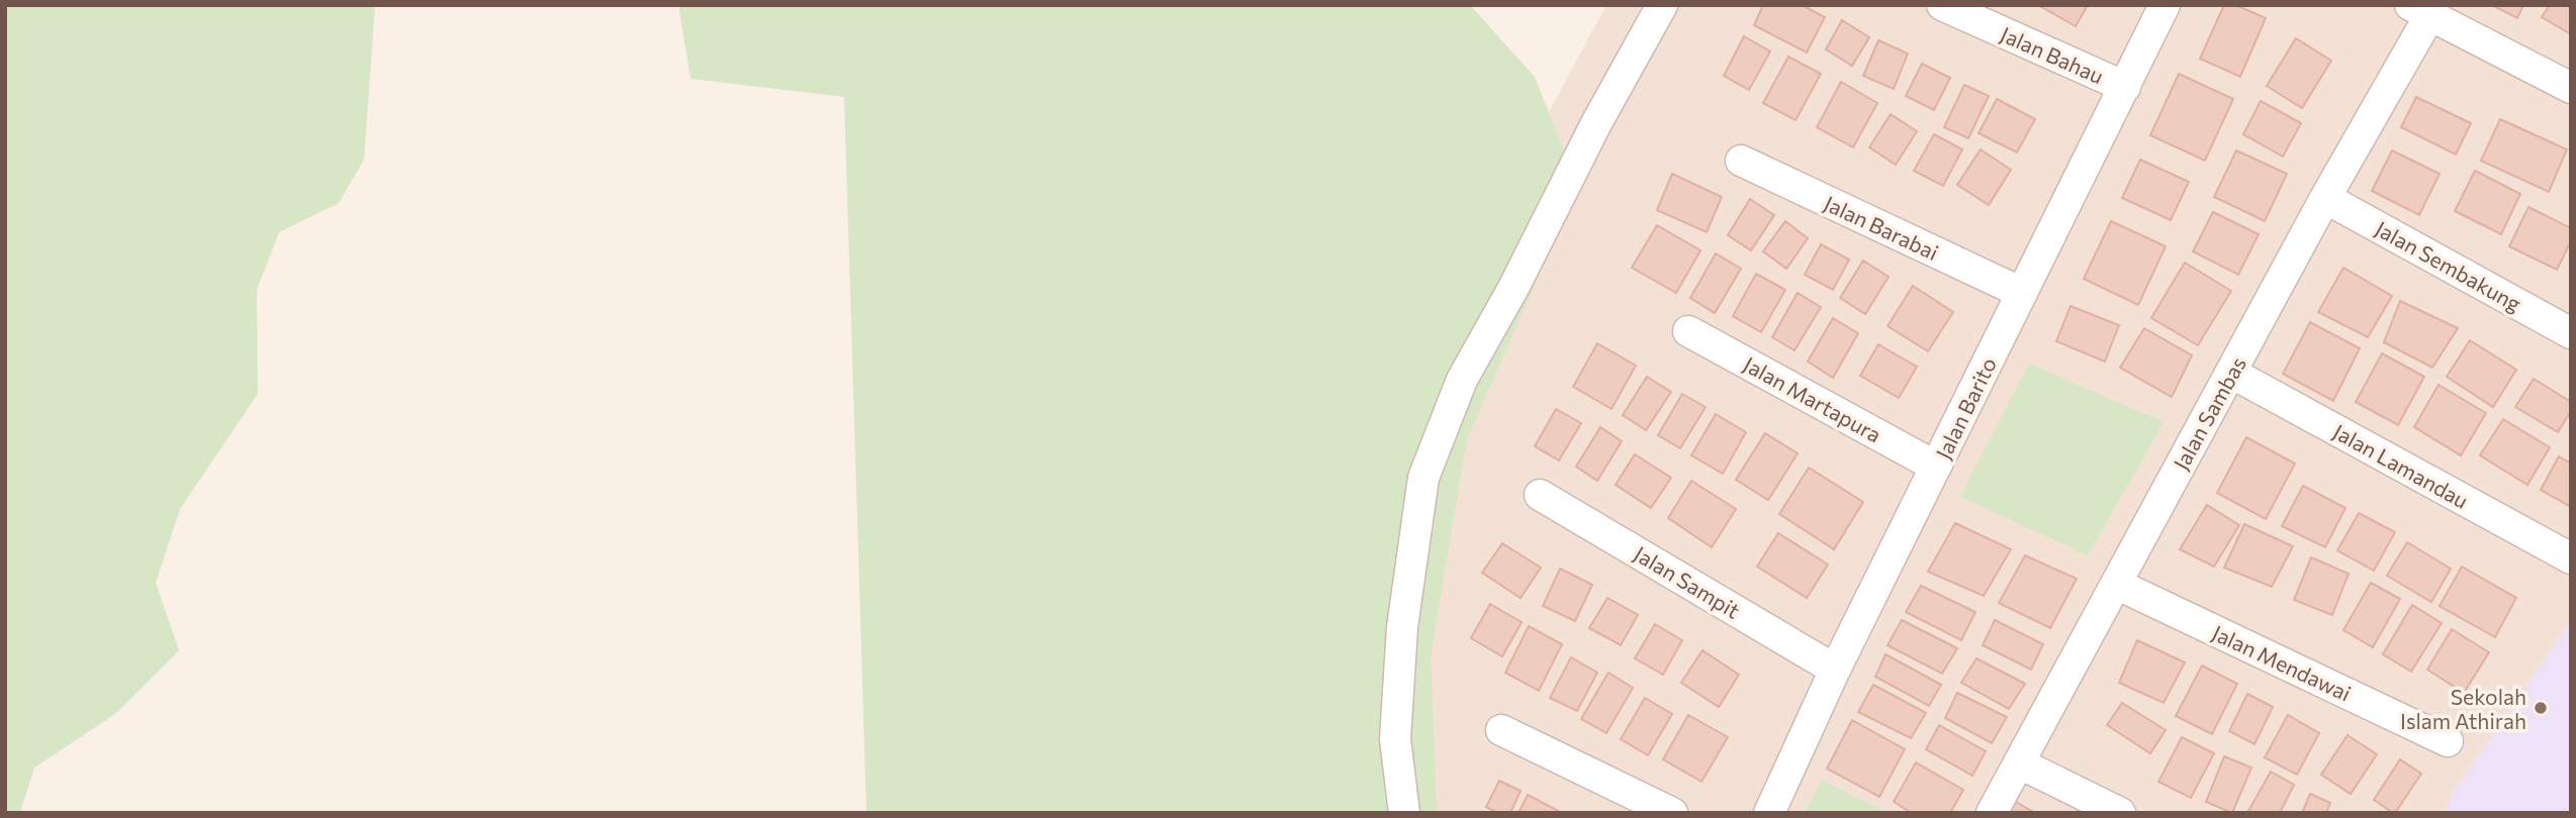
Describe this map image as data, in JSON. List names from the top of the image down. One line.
{"streets":{"street":["Jalan Bahau","Jalan Barabai","Jalan Sembakung","Jalan Martapura","Jalan Barito","Jalan Sambas","Jalan Lamandau","Jalan Sampit","Jalan Mendawai"]},"crossings":[["Jalan Bahau","Jalan Barito"],["Jalan Barabai","Jalan Barito"],["Jalan Sembakung","Jalan Sambas"],["Jalan Martapura","Jalan Barito"],["Jalan Barito","Jalan Sampit"],["Jalan Sambas","Jalan Lamandau"],["Jalan Sambas","Jalan Mendawai"]],"places":["Sekolah Islam Athirah"]}
